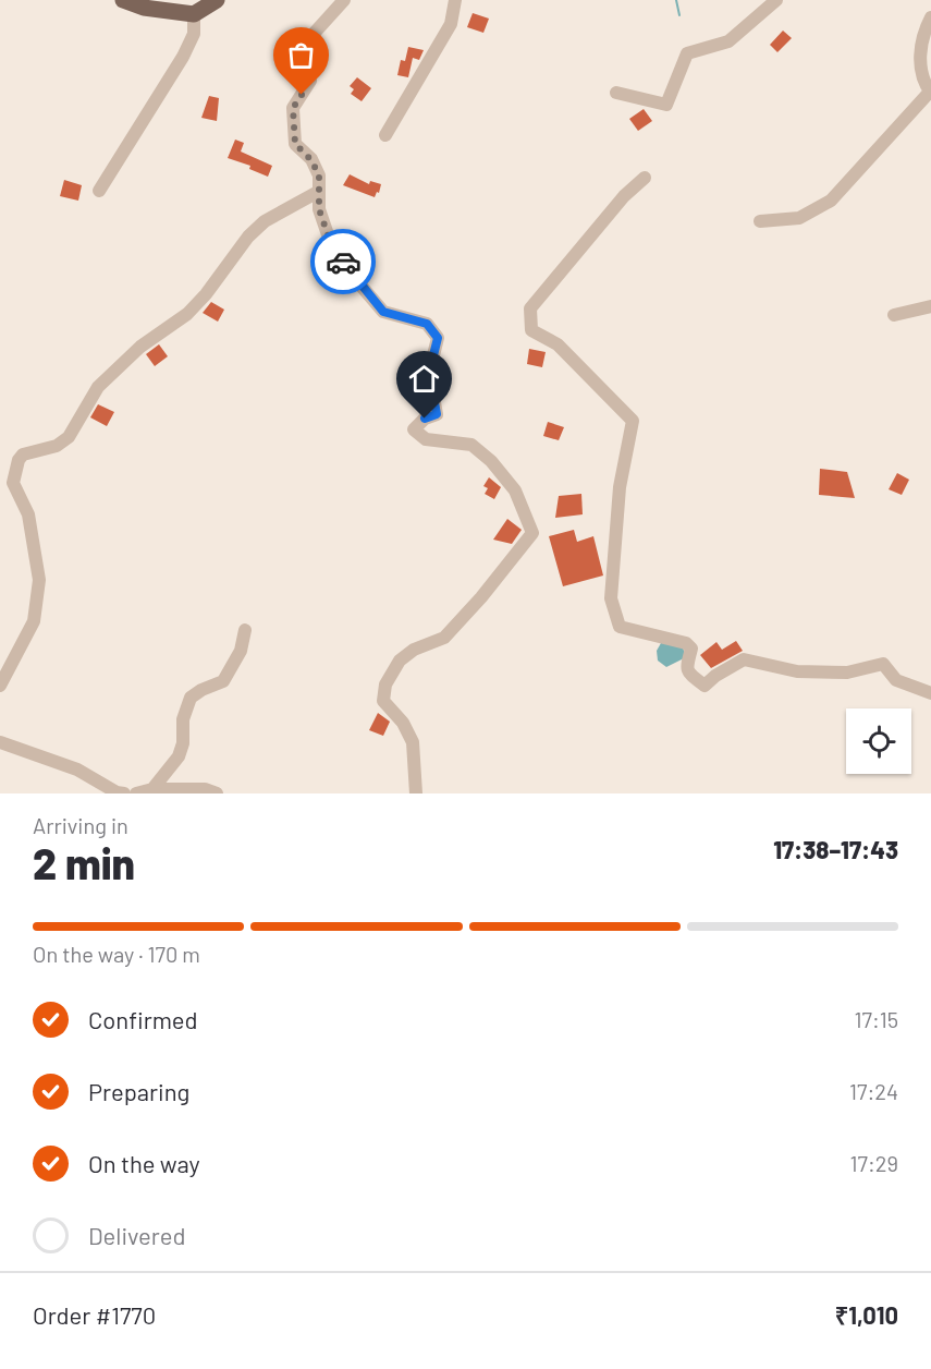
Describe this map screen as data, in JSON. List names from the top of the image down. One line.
{"page":{"heading":["2 min","Arriving in","17:38–17:43"],"panel":["Order #1770","₹1,010"],"bar":"On the way · 170 m","list":[["Confirmed","17:15"],["Preparing","17:24"],["On the way","17:29"],"Delivered"]}}
